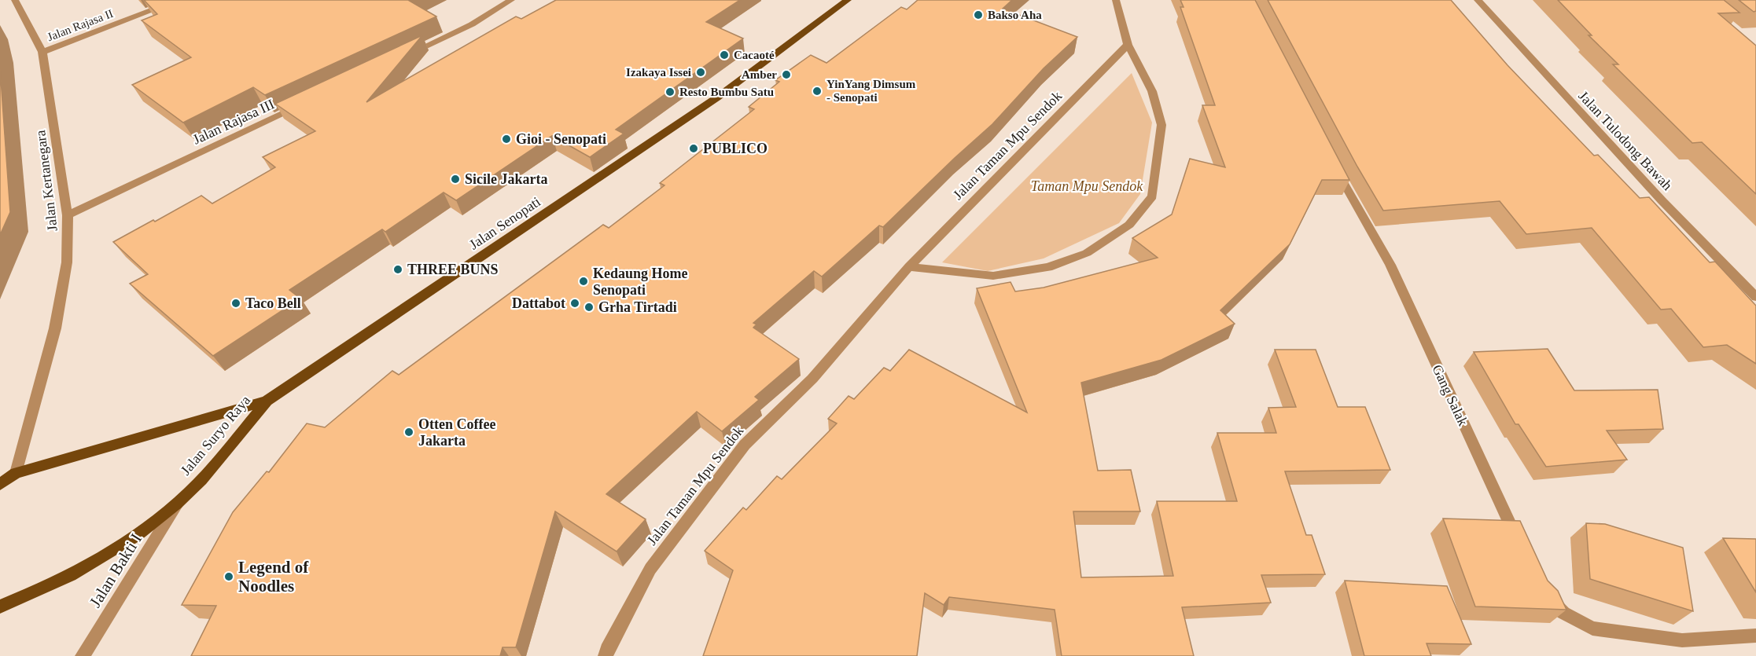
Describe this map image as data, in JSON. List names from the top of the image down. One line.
{"streets":{"main road":["Jalan Senopati","Jalan Suryo Raya"],"street":["Jalan Rajasa II","Jalan Rajasa III","Jalan Tulodong Bawah","Jalan Taman Mpu Sendok","Jalan Kertanegara","Gang Salak","Jalan Bakti I"]},"crossings":[["Jalan Rajasa II","Jalan Kertanegara"],["Jalan Rajasa III","Jalan Kertanegara"],["Jalan Kertanegara","Jalan Suryo Raya"],["Jalan Senopati","Jalan Suryo Raya"],["Jalan Suryo Raya","Jalan Bakti I"]],"parks":["Taman Mpu Sendok"],"places":["Bakso Aha","Cacaoté","Izakaya Issei","Amber","YinYang Dimsum - Senopati","Resto Bumbu Satu","Gioi - Senopati","PUBLICO","Sicile Jakarta","THREE BUNS","Kedaung Home Senopati","Taco Bell","Dattabot","Grha Tirtadi","Otten Coffee Jakarta","Legend of Noodles"]}
